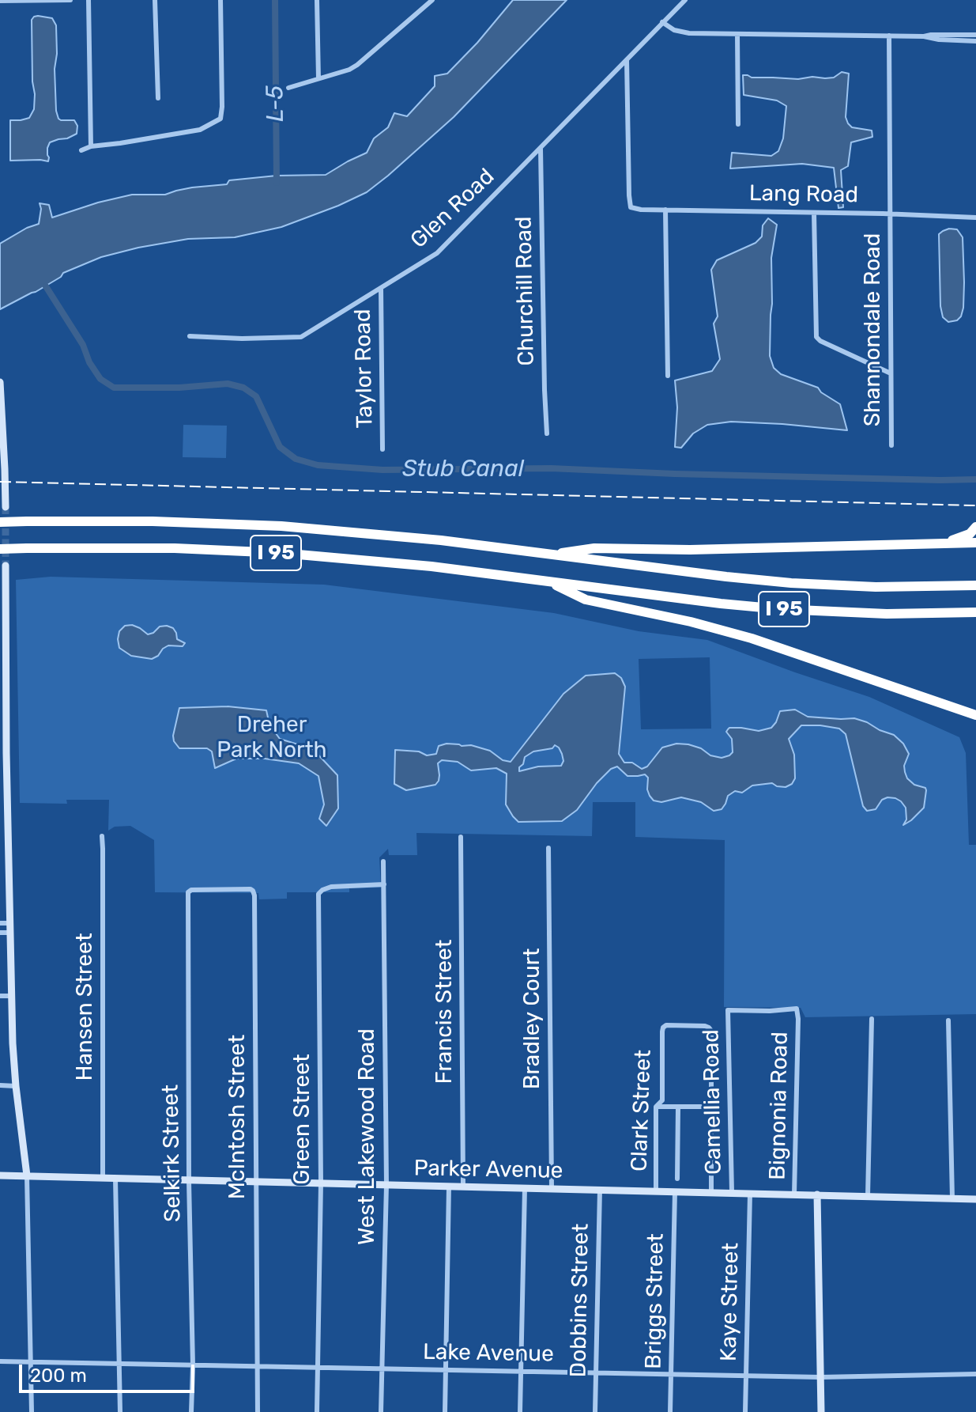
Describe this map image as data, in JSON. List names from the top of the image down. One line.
{"streets":{"highway":["I 95"],"street":["Lang Road","Glen Road","Churchill Road","Shannondale Road","Taylor Road","Hansen Street","Francis Street","Bradley Court","Camellia Road","Bignonia Road","Clark Street","McIntosh Street","Green Street","West Lakewood Road","Selkirk Street","Parker Avenue","Dobbins Street","Briggs Street","Kaye Street","Lake Avenue"]},"crossings":[["Lang Road","Glen Road"],["Lang Road","Shannondale Road"],["Glen Road","Churchill Road"],["Glen Road","Taylor Road"],["Hansen Street","Parker Avenue"],["Francis Street","Parker Avenue"],["Bradley Court","Parker Avenue"],["Camellia Road","Bignonia Road"],["Camellia Road","Parker Avenue"],["Bignonia Road","Parker Avenue"],["Clark Street","Parker Avenue"],["McIntosh Street","Selkirk Street"],["McIntosh Street","Parker Avenue"],["McIntosh Street","Lake Avenue"],["Green Street","West Lakewood Road"],["Green Street","Parker Avenue"],["Green Street","Lake Avenue"],["West Lakewood Road","Parker Avenue"],["West Lakewood Road","Lake Avenue"],["Selkirk Street","Parker Avenue"],["Selkirk Street","Lake Avenue"],["Parker Avenue","Dobbins Street"],["Parker Avenue","Briggs Street"],["Parker Avenue","Kaye Street"],["Dobbins Street","Lake Avenue"],["Briggs Street","Lake Avenue"],["Kaye Street","Lake Avenue"]],"water":["L-5","Stub Canal"],"parks":["Dreher Park North"],"scale_bar":"200 m"}
